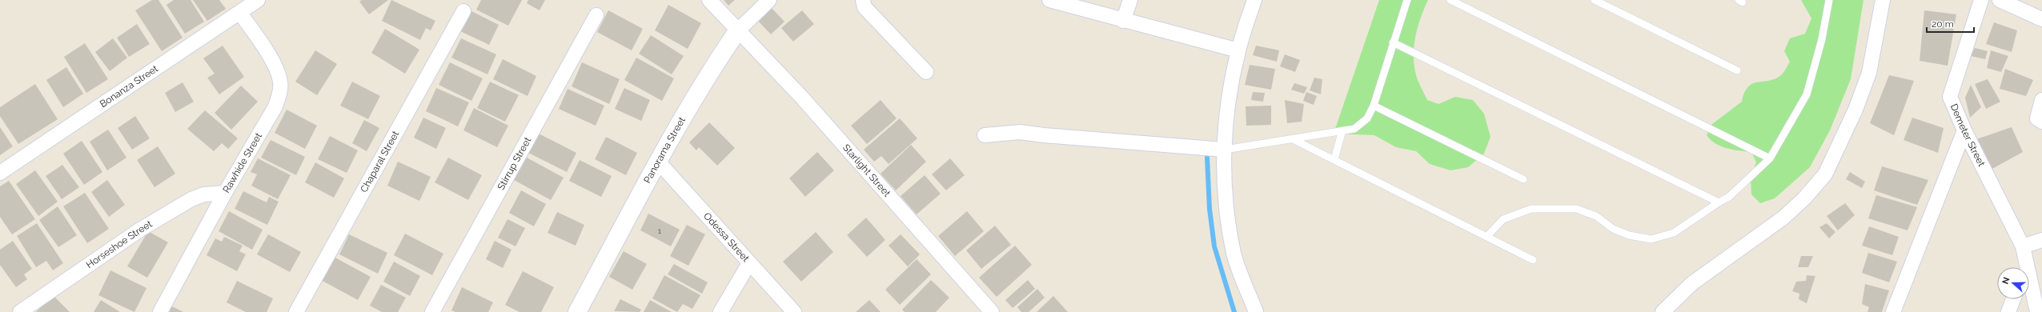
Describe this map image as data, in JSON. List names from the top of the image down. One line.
{"streets":{"street":["Bonanza Street","Demeter Street","Panorama Street","Chaparal Street","Rawhide Street","Stirrup Street","Starlight Street","Odessa Street","Horseshoe Street"]},"crossings":[["Bonanza Street","Rawhide Street"],["Panorama Street","Starlight Street"],["Panorama Street","Odessa Street"],["Rawhide Street","Horseshoe Street"]],"house_numbers":["1"],"scale_bar":"20 m","north":"left"}
